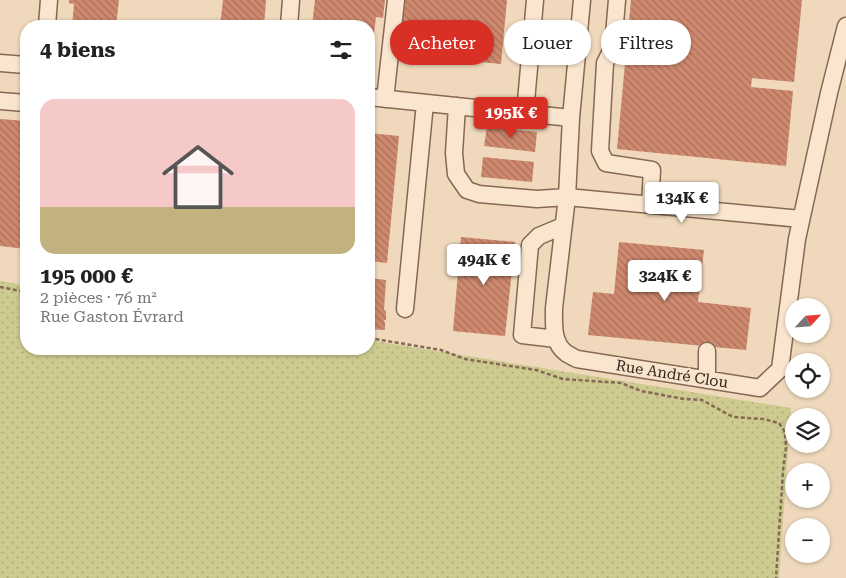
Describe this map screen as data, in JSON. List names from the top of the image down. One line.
{"streets":{"street":["Rue André Clou"]},"north":"top right","page":{"chip":["Acheter","Louer","Filtres"],"heading":"4 biens","list":[{"name":"195 000 €","note":"2 pièces · 76 m² · Rue Gaston Évrard"}],"price":["195K €","134K €","494K €","324K €"],"map_buttons":["+","−"]}}
